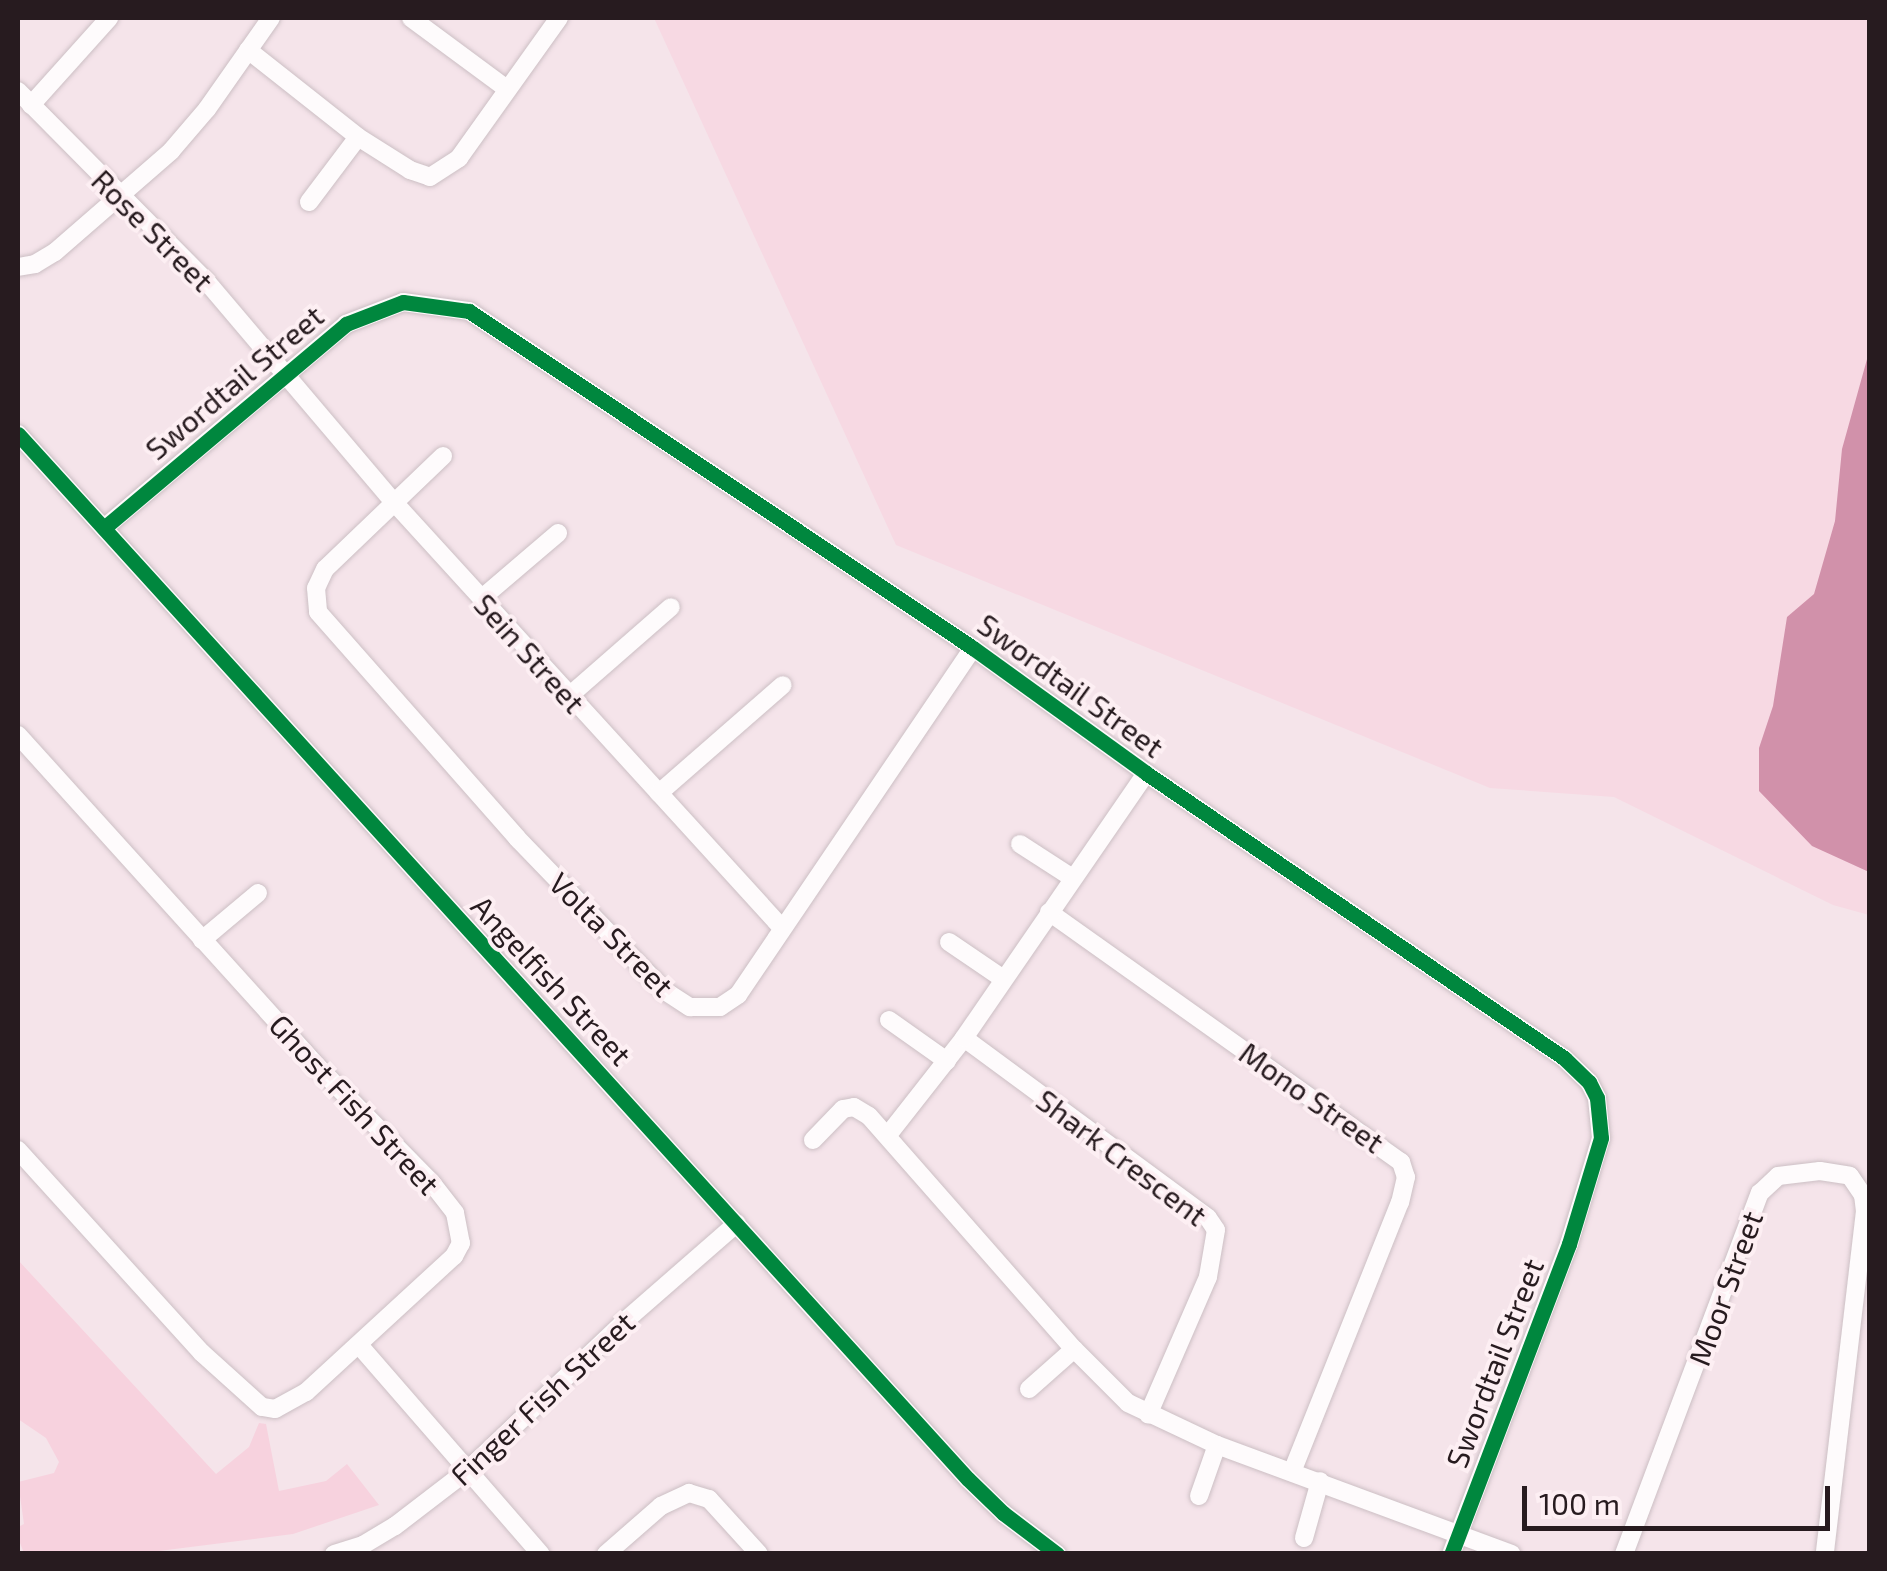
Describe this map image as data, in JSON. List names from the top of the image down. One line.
{"streets":{"street":["Rose Street","Swordtail Street","Sein Street","Volta Street","Angelfish Street","Mono Street","Ghost Fish Street","Shark Crescent","Moor Street","Finger Fish Street"]},"crossings":[["Rose Street","Swordtail Street"],["Rose Street","Sein Street"],["Swordtail Street","Sein Street"],["Swordtail Street","Volta Street"],["Swordtail Street","Angelfish Street"],["Sein Street","Volta Street"],["Angelfish Street","Finger Fish Street"]],"scale_bar":"100 m"}
